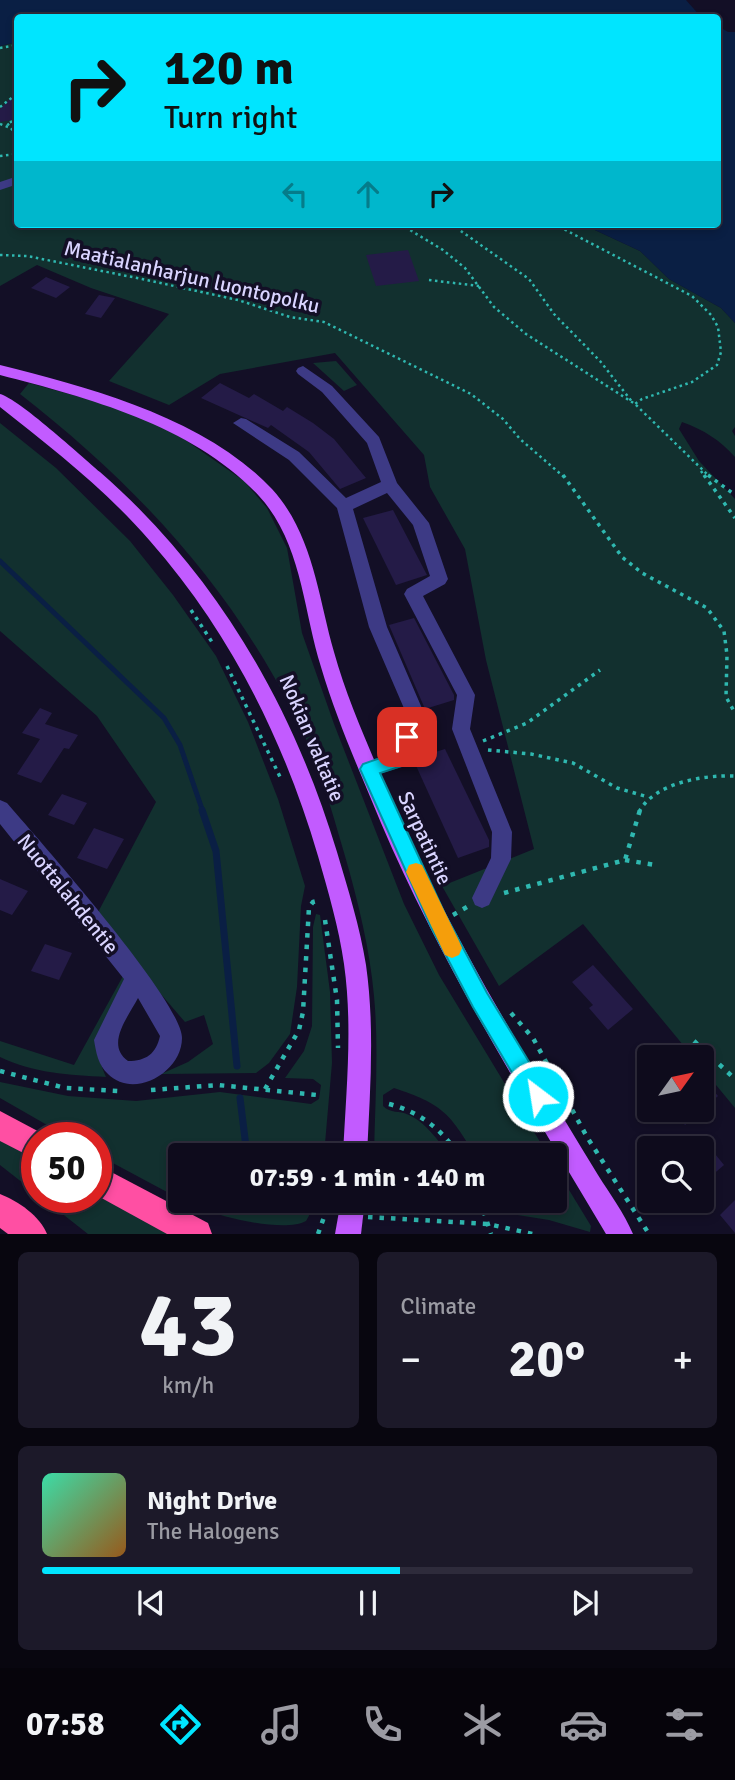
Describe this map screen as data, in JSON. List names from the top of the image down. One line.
{"streets":{"main road":["Nokian valtatie","Sarpatintie"],"street":["Nuottalahdentie"],"path":["Maatialanharjun luontopolku"]},"north":"top right","page":{"turn":["120 m","Turn right"],"limit":"50","trip":"07:59 · 1 min · 140 m","tile":[["43","km/h"],"Climate"],"heat":["−","20°","+"],"song":["Night Drive","The Halogens"],"tabs":"07:58"}}
